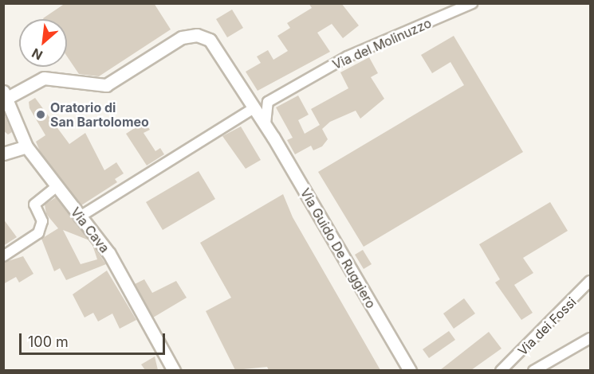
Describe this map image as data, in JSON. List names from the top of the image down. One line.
{"streets":{"street":["Via del Molinuzzo","Via Cava","Via Guido De Ruggiero","Via dei Fossi"]},"crossings":[["Via del Molinuzzo","Via Guido De Ruggiero"],["Via Cava","Via Guido De Ruggiero"]],"places":["Oratorio di San Bartolomeo"],"scale_bar":"100 m","north":"bottom left"}
